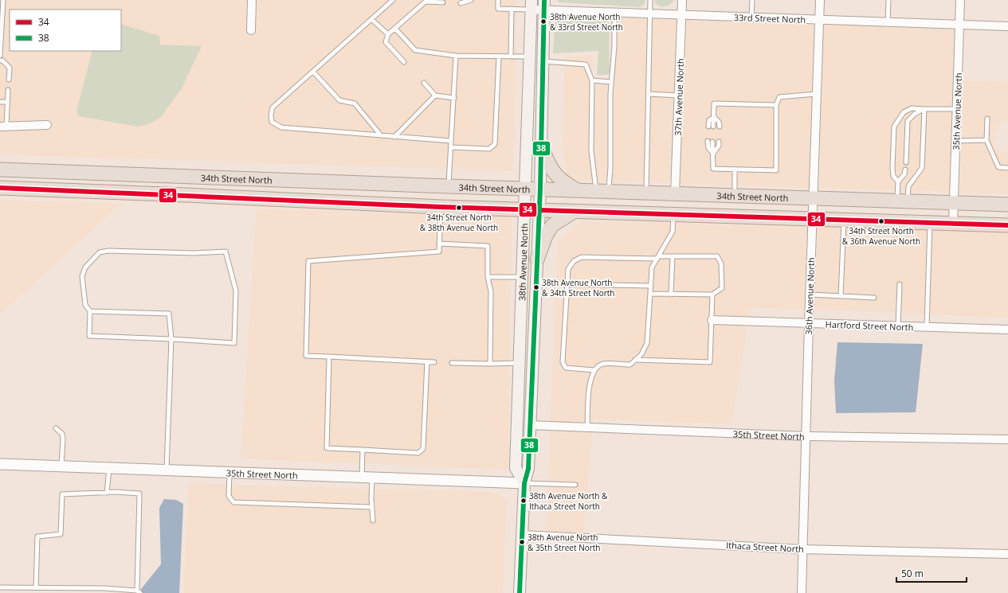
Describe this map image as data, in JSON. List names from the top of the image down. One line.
{"streets":{"highway":["34th Street North"],"main road":["38th Avenue North"],"street":["33rd Street North","37th Avenue North","35th Avenue North","36th Avenue North","Hartford Street North","35th Street North","Ithaca Street North"]},"crossings":[["33rd Street North","37th Avenue North"],["33rd Street North","35th Avenue North"],["33rd Street North","38th Avenue North"],["33rd Street North","36th Avenue North"],["37th Avenue North","34th Street North"],["35th Avenue North","34th Street North"],["34th Street North","38th Avenue North"],["34th Street North","36th Avenue North"],["38th Avenue North","35th Street North"],["38th Avenue North","Ithaca Street North"],["36th Avenue North","Hartford Street North"],["36th Avenue North","35th Street North"],["36th Avenue North","Ithaca Street North"]],"places":["38th Avenue North & 33rd Street North","34th Street North & 38th Avenue North","34th Street North & 36th Avenue North","38th Avenue North & 34th Street North","38th Avenue North & Ithaca Street North","38th Avenue North & 35th Street North"],"lines":["transit line 38","transit line 34"],"legend":["34","38"],"scale_bar":"50 m"}
